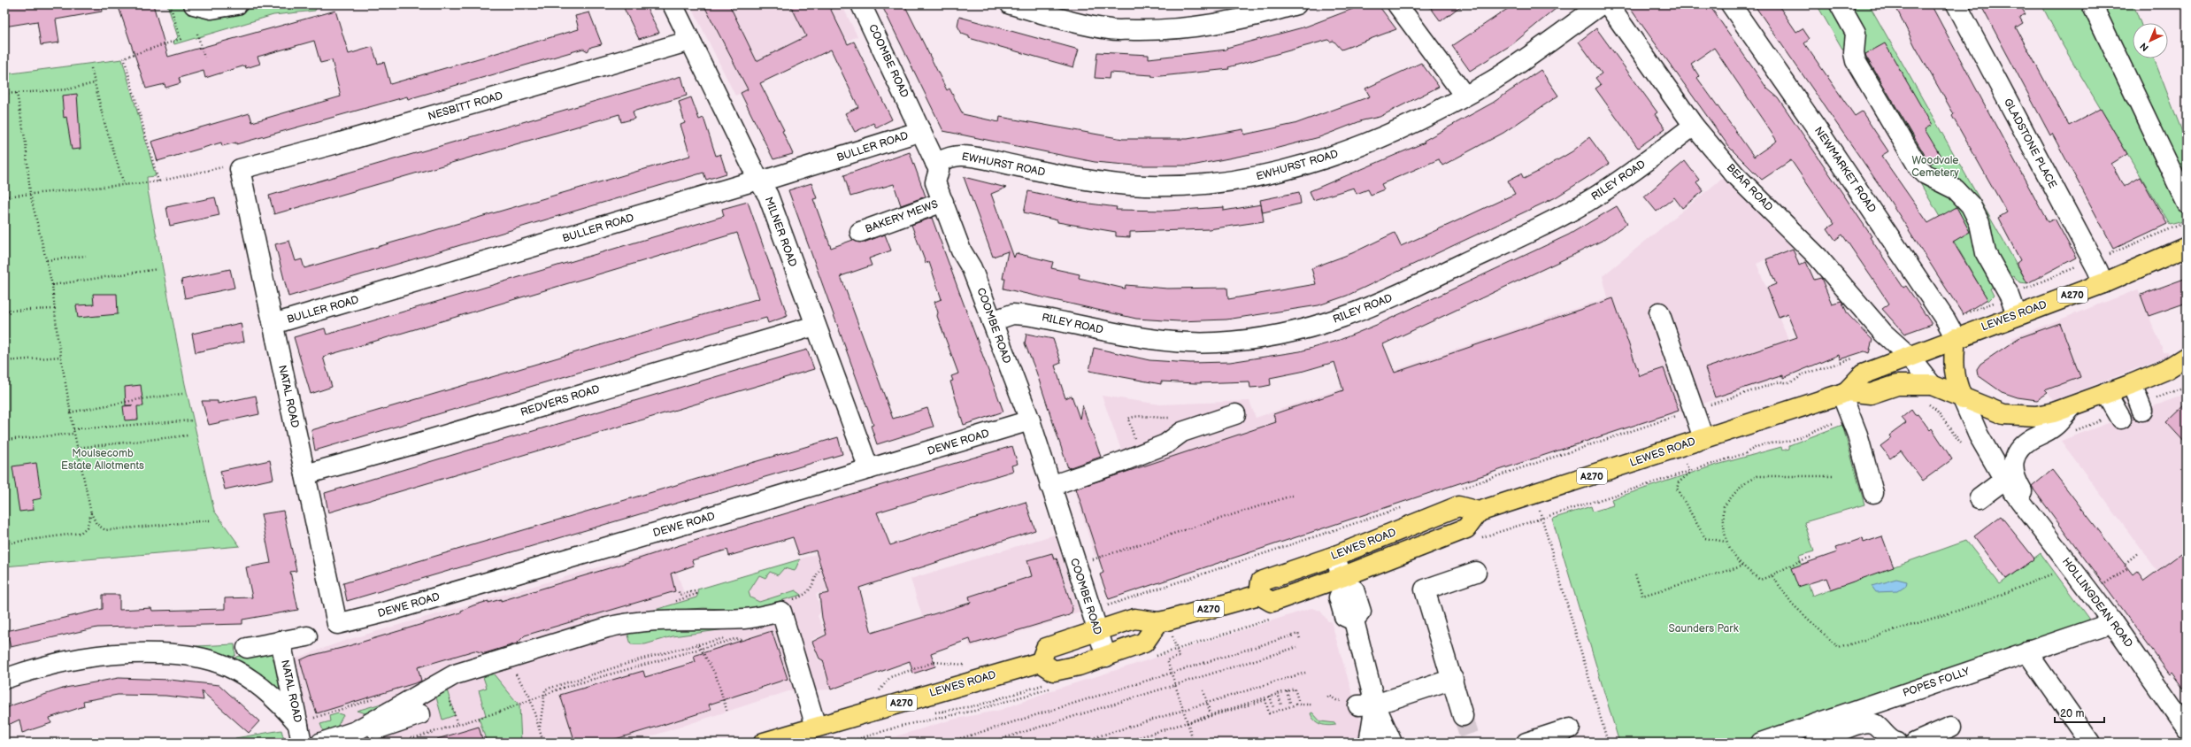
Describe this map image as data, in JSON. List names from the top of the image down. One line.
{"streets":{"main road":["A270","LEWES ROAD"],"street":["COOMBE ROAD","NESBITT ROAD","GLADSTONE PLACE","BULLER ROAD","EWHURST ROAD","NEWMARKET ROAD","RILEY ROAD","BEAR ROAD","BAKERY MEWS","MILNER ROAD","NATAL ROAD","REDVERS ROAD","DEWE ROAD","HOLLINGDEAN ROAD","POPES FOLLY"]},"crossings":[["COOMBE ROAD","BULLER ROAD"],["COOMBE ROAD","EWHURST ROAD"],["COOMBE ROAD","RILEY ROAD"],["COOMBE ROAD","BAKERY MEWS"],["COOMBE ROAD","A270"],["COOMBE ROAD","DEWE ROAD"],["NESBITT ROAD","MILNER ROAD"],["NESBITT ROAD","NATAL ROAD"],["GLADSTONE PLACE","LEWES ROAD"],["BULLER ROAD","MILNER ROAD"],["BULLER ROAD","NATAL ROAD"],["NEWMARKET ROAD","LEWES ROAD"],["RILEY ROAD","BEAR ROAD"],["BEAR ROAD","LEWES ROAD"],["MILNER ROAD","REDVERS ROAD"],["MILNER ROAD","DEWE ROAD"],["A270","LEWES ROAD"],["LEWES ROAD","HOLLINGDEAN ROAD"],["NATAL ROAD","REDVERS ROAD"],["NATAL ROAD","DEWE ROAD"],["HOLLINGDEAN ROAD","POPES FOLLY"]],"parks":["Woodvale Cemetery","Moulsecomb Estate Allotments","Saunders Park"],"scale_bar":"20 m","north":"bottom left"}
